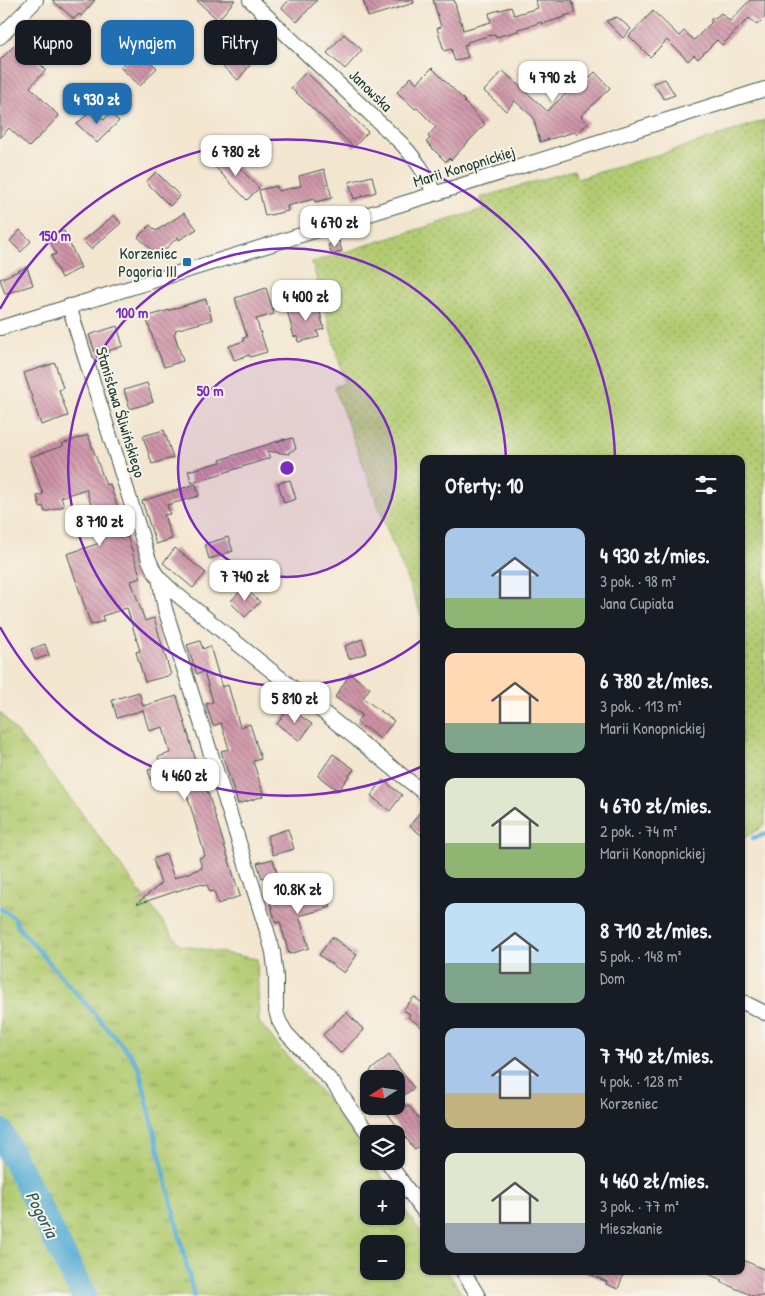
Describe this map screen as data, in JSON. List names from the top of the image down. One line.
{"streets":{"street":["Janowska","Marii Konopnickiej","Stanisława Śliwińskiego"]},"crossings":[["Janowska","Marii Konopnickiej"],["Marii Konopnickiej","Stanisława Śliwińskiego"]],"water":["Pogoria"],"places":{"transit":["Korzeniec Pogoria III"]},"north":"left","page":{"chip":["Kupno","Wynajem","Filtry"],"price":["4 790 zł","4 930 zł","6 780 zł","4 670 zł","4 400 zł","8 710 zł","7 740 zł","5 810 zł","4 460 zł","10.8K zł"],"heading":"Oferty: 10","list":[{"name":"4 930 zł/mies.","note":"3 pok. · 98 m² · Jana Cupiała"},{"name":"6 780 zł/mies.","note":"3 pok. · 113 m² · Marii Konopnickiej"},{"name":"4 670 zł/mies.","note":"2 pok. · 74 m² · Marii Konopnickiej"},{"name":"8 710 zł/mies.","note":"5 pok. · 148 m² · Dom"},{"name":"7 740 zł/mies.","note":"4 pok. · 128 m² · Korzeniec"},{"name":"4 460 zł/mies.","note":"3 pok. · 77 m² · Mieszkanie"}],"map_buttons":["+","−"]},"rings":["150 m","100 m","50 m"]}
